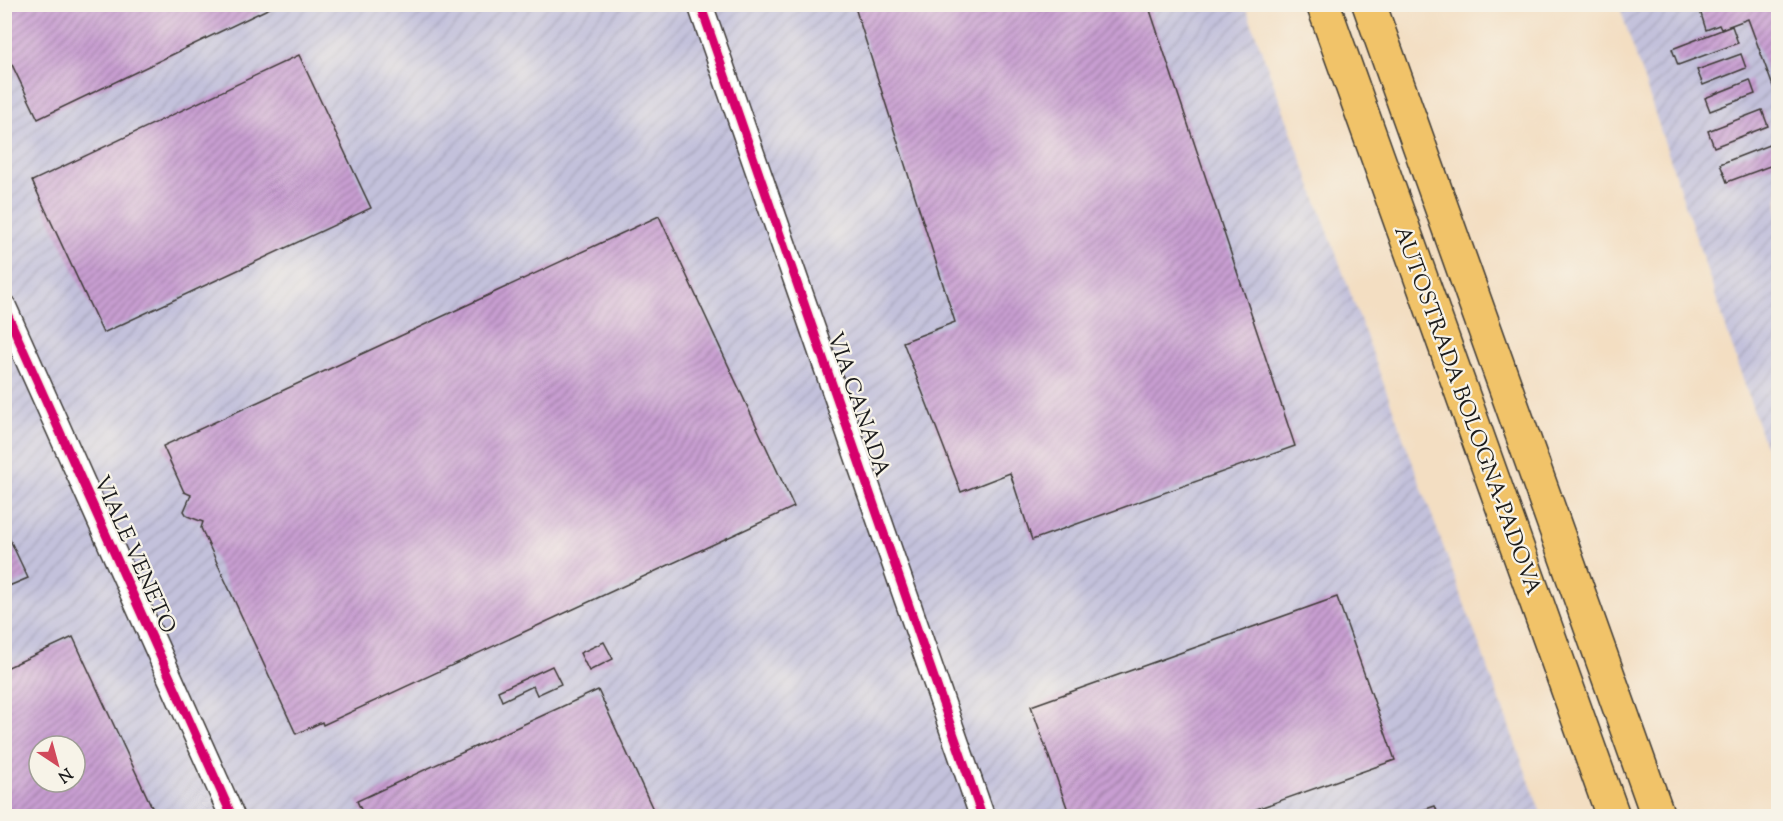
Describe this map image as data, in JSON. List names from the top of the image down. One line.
{"streets":{"highway":["AUTOSTRADA BOLOGNA-PADOVA"],"street":["VIA CANADA","VIALE VENETO"]},"north":"bottom right"}
